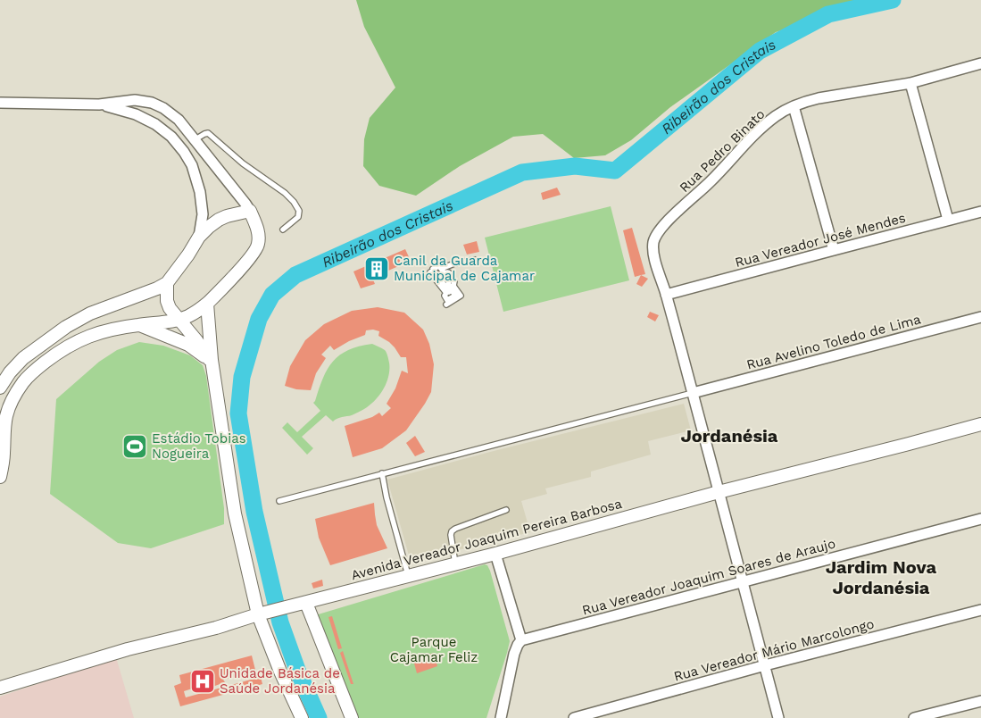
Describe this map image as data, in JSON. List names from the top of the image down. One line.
{"streets":{"street":["Rua Pedro Binato","Rua Vereador José Mendes","Rua Avelino Toledo de Lima","Avenida Vereador Joaquim Pereira Barbosa","Rua Vereador Joaquim Soares de Araujo","Rua Vereador Mário Marcolongo"]},"crossings":[["Rua Pedro Binato","Rua Vereador José Mendes"],["Rua Pedro Binato","Rua Avelino Toledo de Lima"],["Rua Pedro Binato","Avenida Vereador Joaquim Pereira Barbosa"],["Rua Pedro Binato","Rua Vereador Joaquim Soares de Araujo"],["Rua Pedro Binato","Rua Vereador Mário Marcolongo"]],"districts":["Jordanésia","Jardim Nova Jordanésia"],"water":["Ribeirão dos Cristais"],"parks":["Parque Cajamar Feliz"],"places":{"building":["Canil da Guarda Municipal de Cajamar"],"sports":["Estádio Tobias Nogueira"],"hospital":["Unidade Básica de Saúde Jordanésia"]}}
